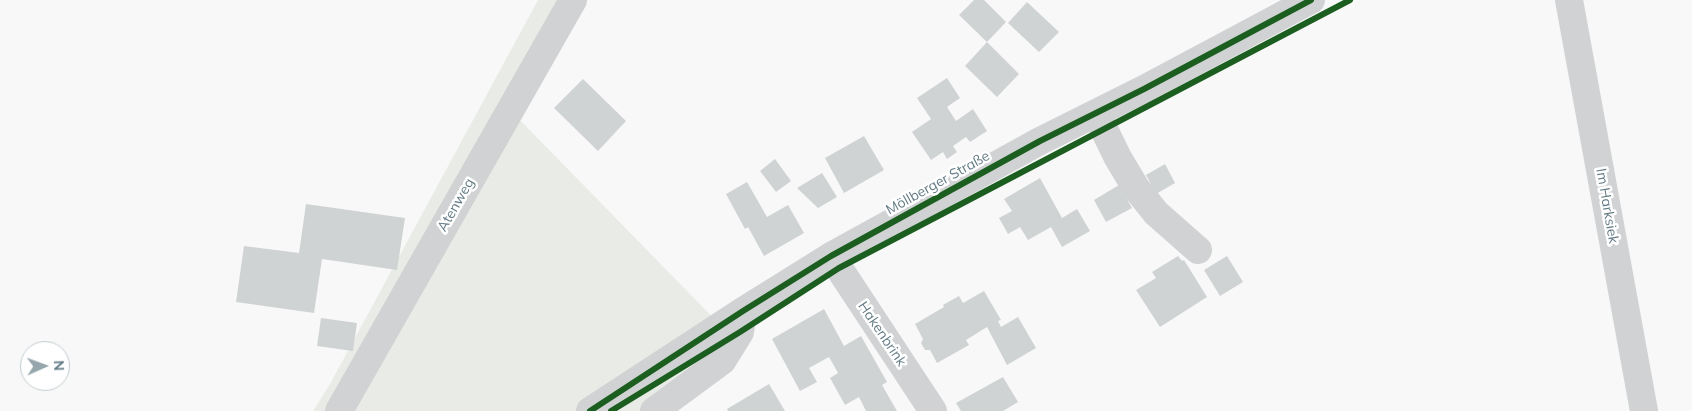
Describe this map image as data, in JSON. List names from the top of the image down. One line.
{"streets":{"street":["Möllberger Straße","Atenweg","Im Harksiek","Hakenbrink"]},"crossings":[["Möllberger Straße","Hakenbrink"]],"north":"right"}
